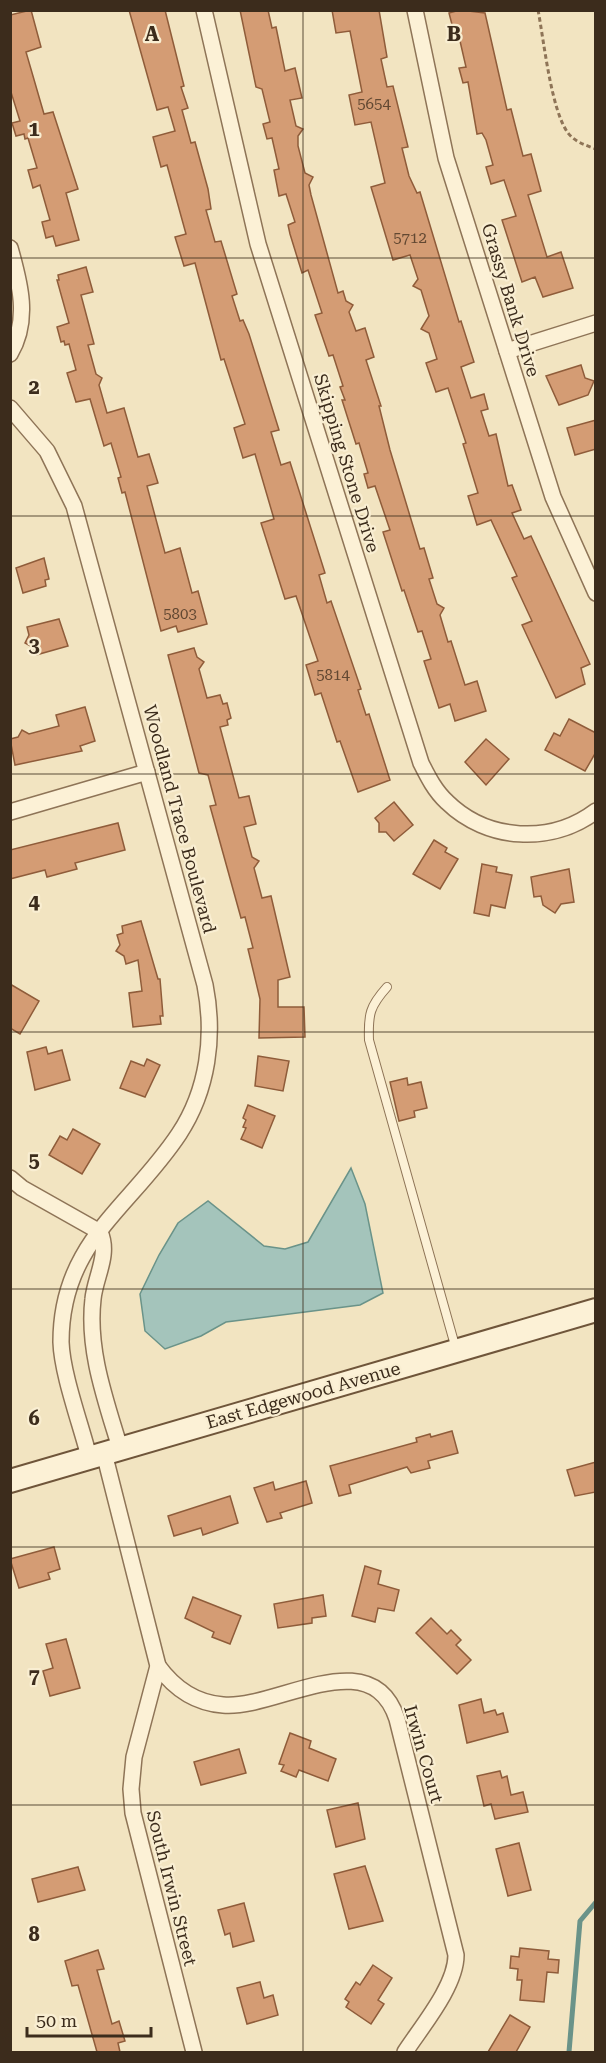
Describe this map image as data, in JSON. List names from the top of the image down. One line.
{"streets":{"main road":["East Edgewood Avenue"],"street":["Grassy Bank Drive","Skipping Stone Drive","Woodland Trace Boulevard","Irwin Court","South Irwin Street"]},"crossings":[["Woodland Trace Boulevard","East Edgewood Avenue"],["Woodland Trace Boulevard","South Irwin Street"],["East Edgewood Avenue","South Irwin Street"],["Irwin Court","South Irwin Street"]],"house_numbers":["5654","5712","5803","5814"],"scale_bar":"50 m","grid":{"columns":["A","B"],"rows":["1","2","3","4","5","6","7","8"]}}
